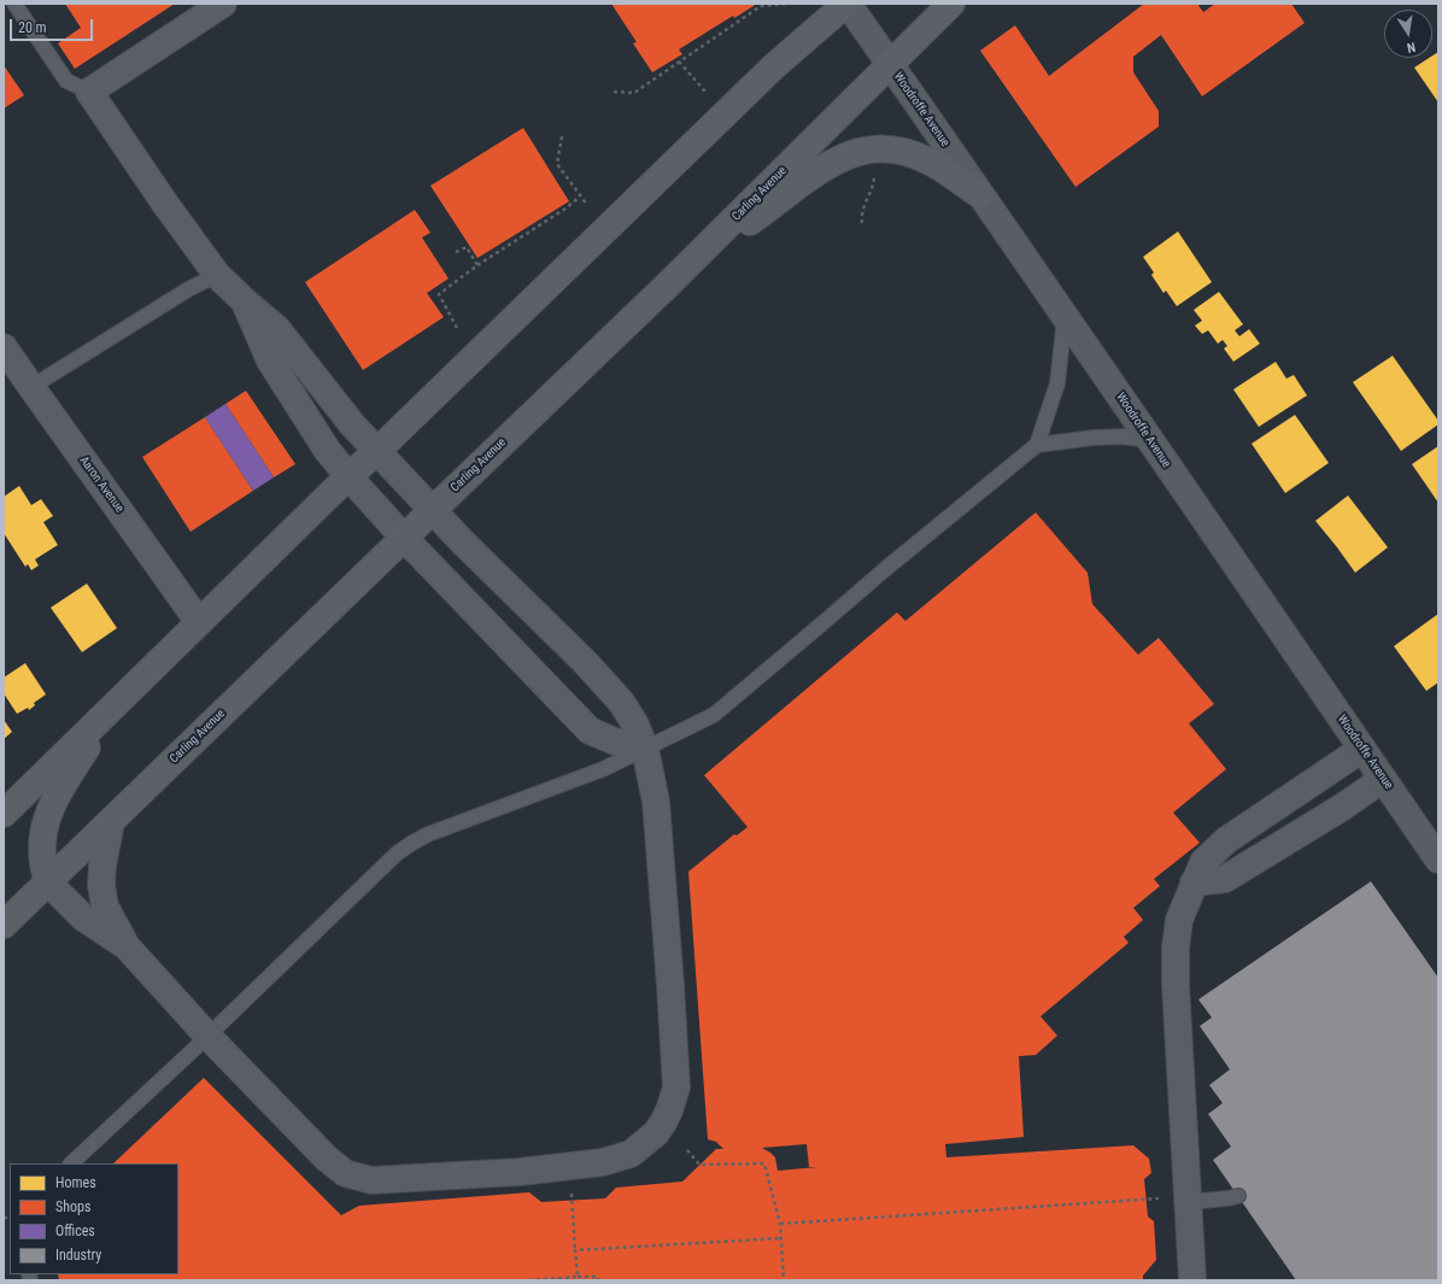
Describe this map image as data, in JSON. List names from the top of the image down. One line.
{"streets":{"main road":["Woodroffe Avenue","Carling Avenue"],"street":["Aaron Avenue"]},"crossings":[["Woodroffe Avenue","Carling Avenue"]],"legend":["Homes","Shops","Offices","Industry"],"scale_bar":"20 m","north":"bottom"}
